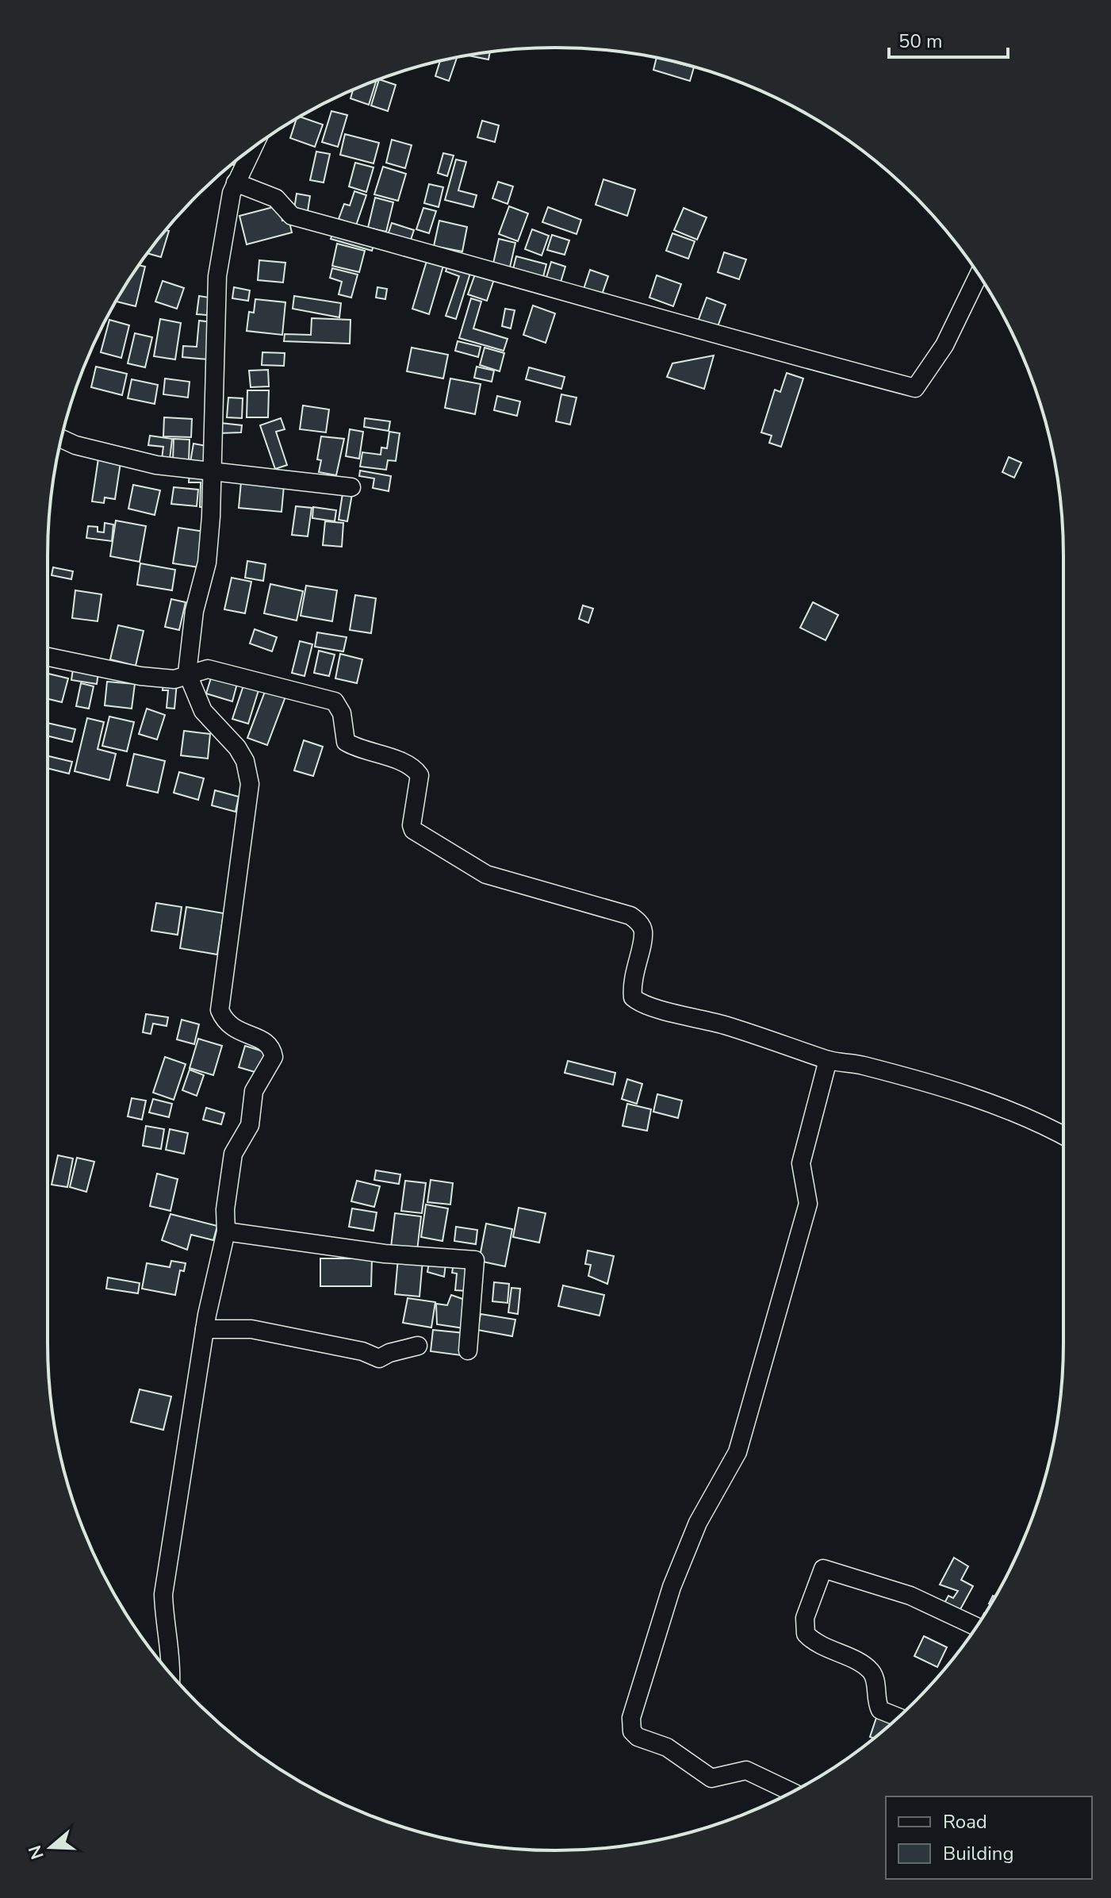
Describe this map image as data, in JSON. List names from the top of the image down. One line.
{"legend":["Road","Building"],"scale_bar":"50 m","north":"left"}
